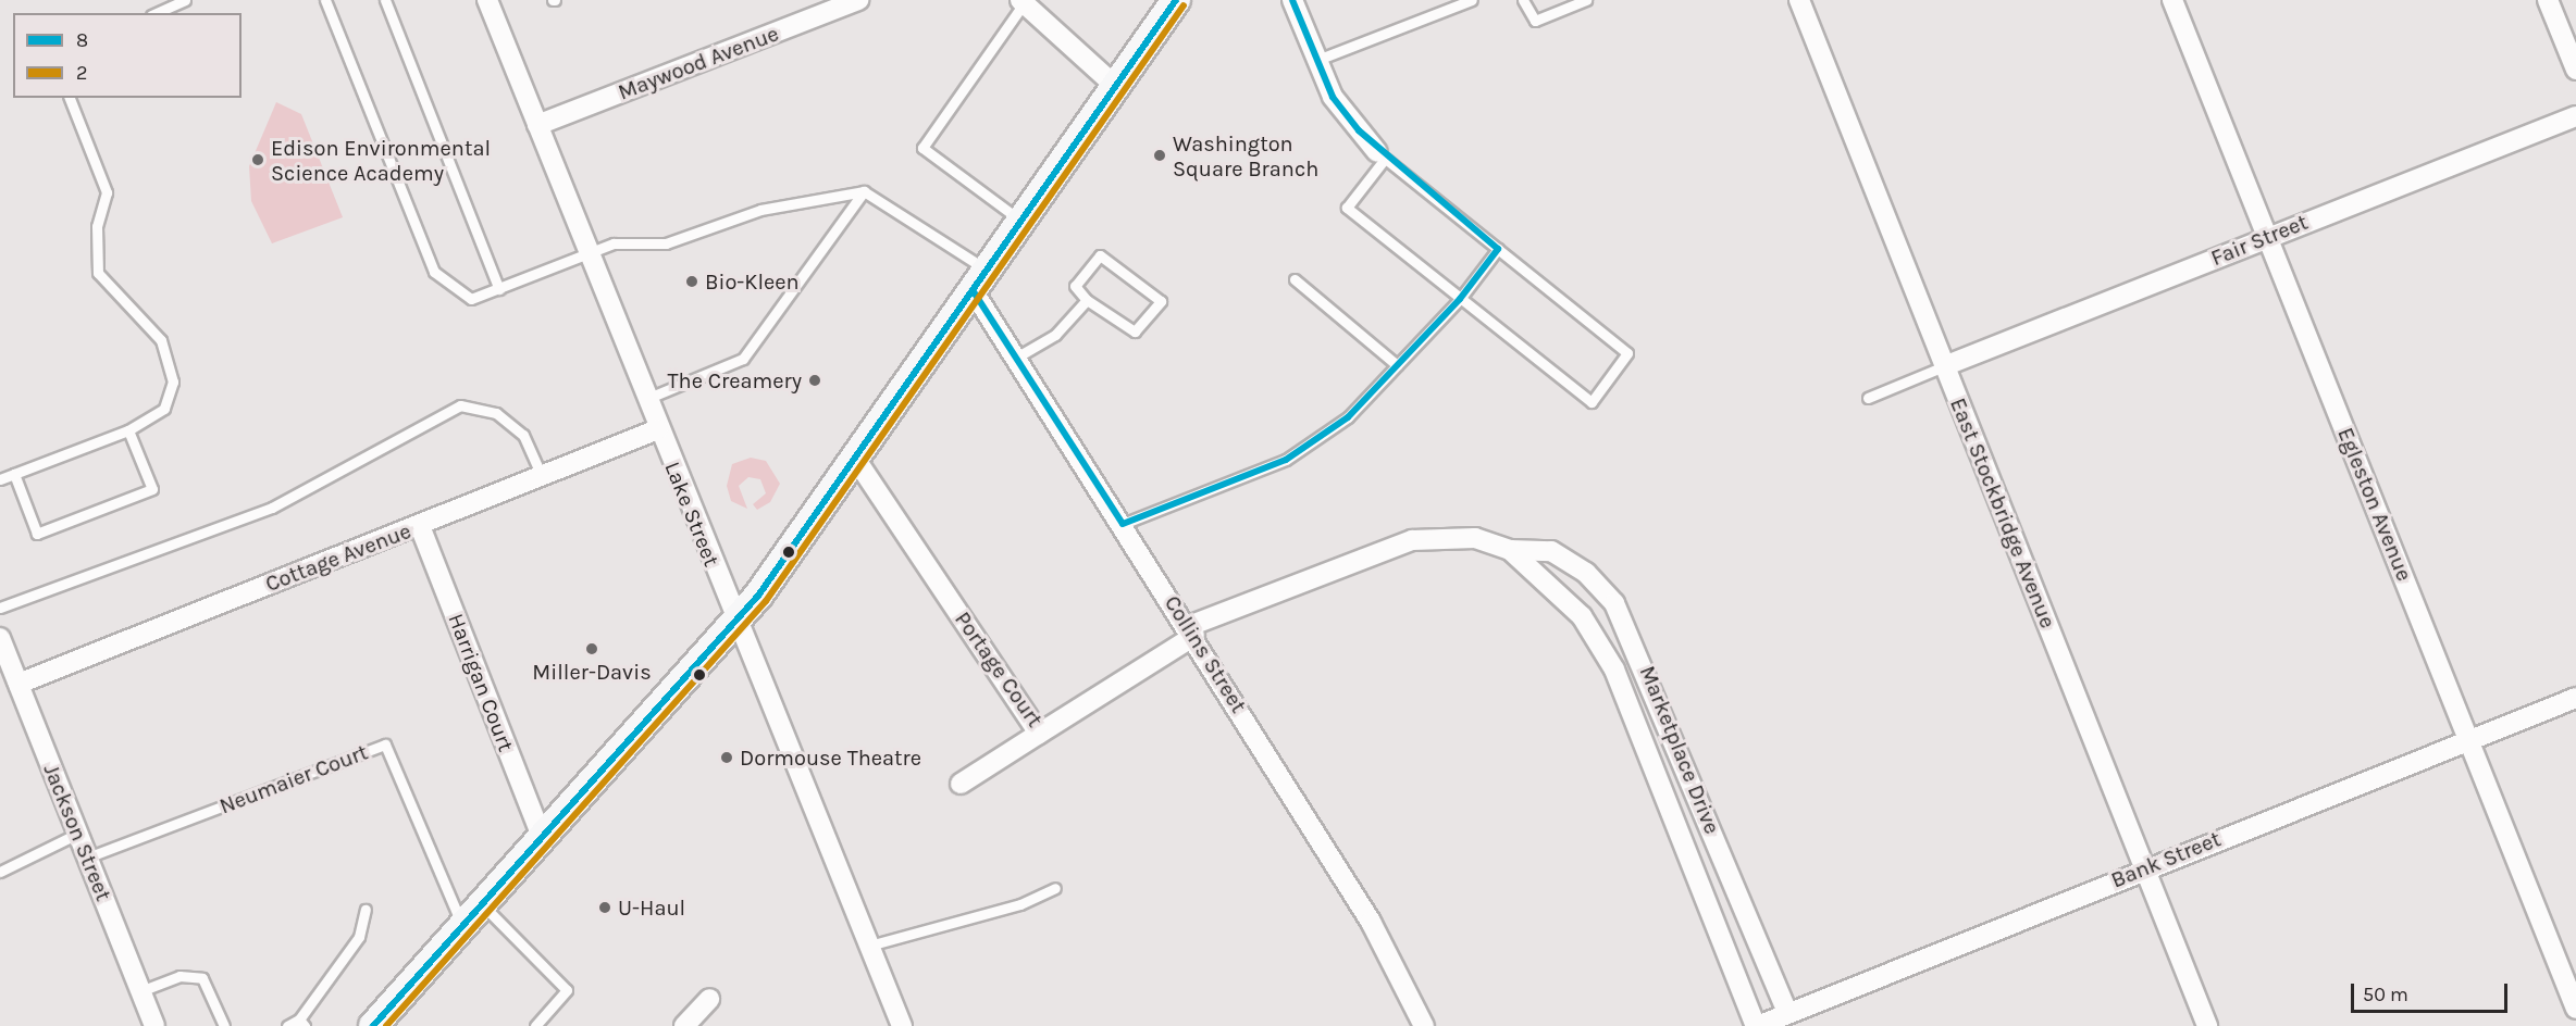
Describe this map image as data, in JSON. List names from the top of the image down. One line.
{"streets":{"street":["Maywood Avenue","Fair Street","Egleston Avenue","East Stockbridge Avenue","Lake Street","Cottage Avenue","Collins Street","Portage Court","Harrigan Court","Marketplace Drive","Jackson Street","Bank Street"],"lane":["Neumaier Court"]},"crossings":[["Maywood Avenue","Lake Street"],["Fair Street","Egleston Avenue"],["Fair Street","East Stockbridge Avenue"],["Egleston Avenue","Bank Street"],["East Stockbridge Avenue","Bank Street"],["Lake Street","Cottage Avenue"],["Cottage Avenue","Harrigan Court"],["Cottage Avenue","Jackson Street"],["Collins Street","Portage Court"],["Collins Street","Marketplace Drive"],["Portage Court","Marketplace Drive"],["Marketplace Drive","Bank Street"],["Neumaier Court","Jackson Street"]],"places":["Washington Square Branch","Edison Environmental Science Academy","Bio-Kleen","The Creamery","Miller-Davis","Dormouse Theatre","U-Haul"],"lines":["transit line 8","transit line 2"],"legend":["8","2"],"scale_bar":"50 m"}
